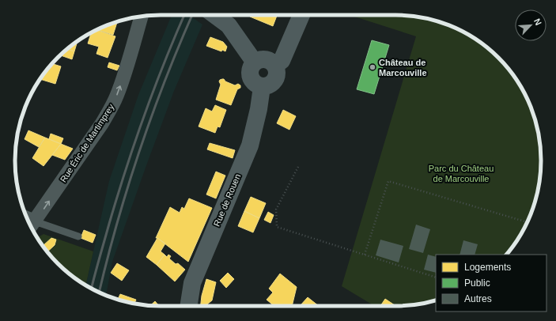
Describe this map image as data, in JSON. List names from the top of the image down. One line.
{"streets":{"street":["Rue Éric de Martimprey","Rue de Rouen"]},"one_way":["Rue Éric de Martimprey"],"parks":["Parc du Château de Marcouville"],"places":["Château de Marcouville"],"legend":["Logements","Public","Autres"],"north":"top right"}
